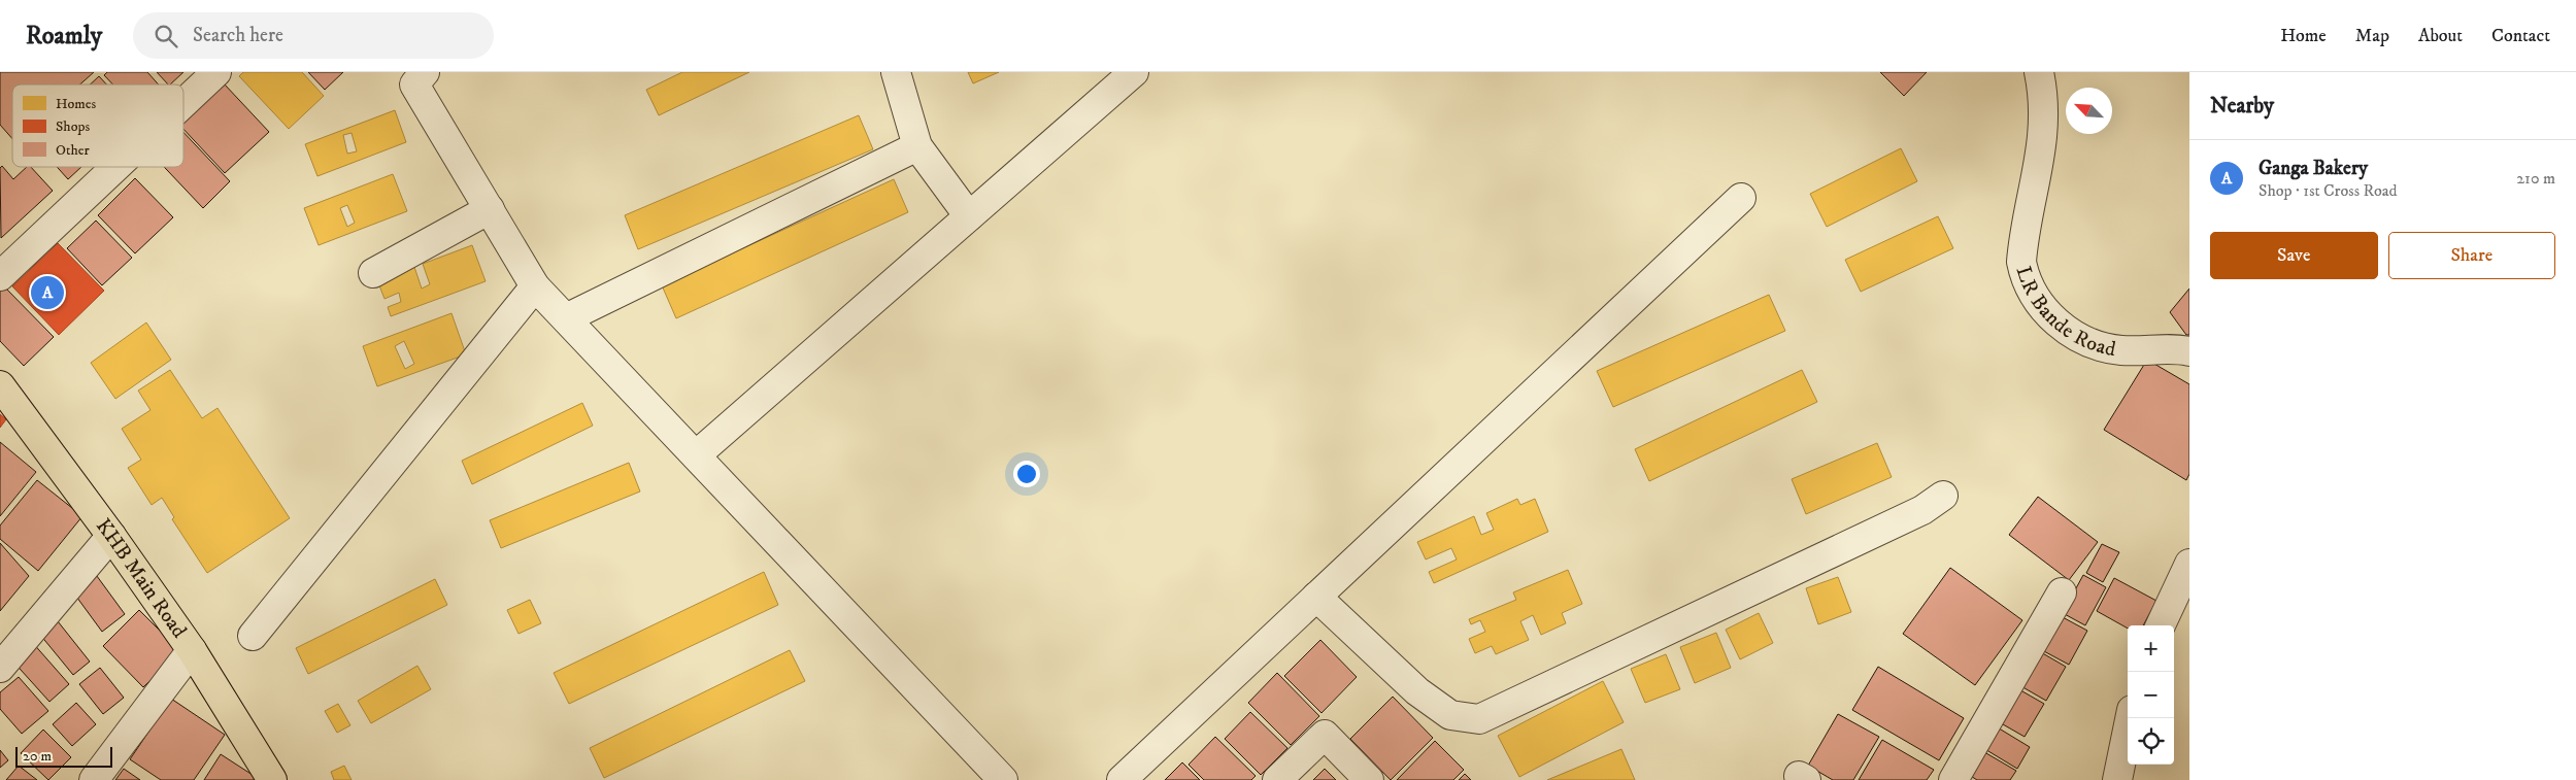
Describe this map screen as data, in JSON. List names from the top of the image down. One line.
{"streets":{"main road":["KHB Main Road"],"street":["LR Bande Road"]},"legend":["Homes","Shops","Other"],"scale_bar":"20 m","north":"top left","page":{"header":"Roamly","search":"Search here","nav":["Home","Map","About","Contact"],"heading":"Nearby","list":[{"mark":"A","name":"Ganga Bakery","note":"Shop · 1st Cross Road","value":"210 m"}],"buttons":["Save","Share"],"pins":"A","map_buttons":["+","−"],"scale":"20 m"}}
